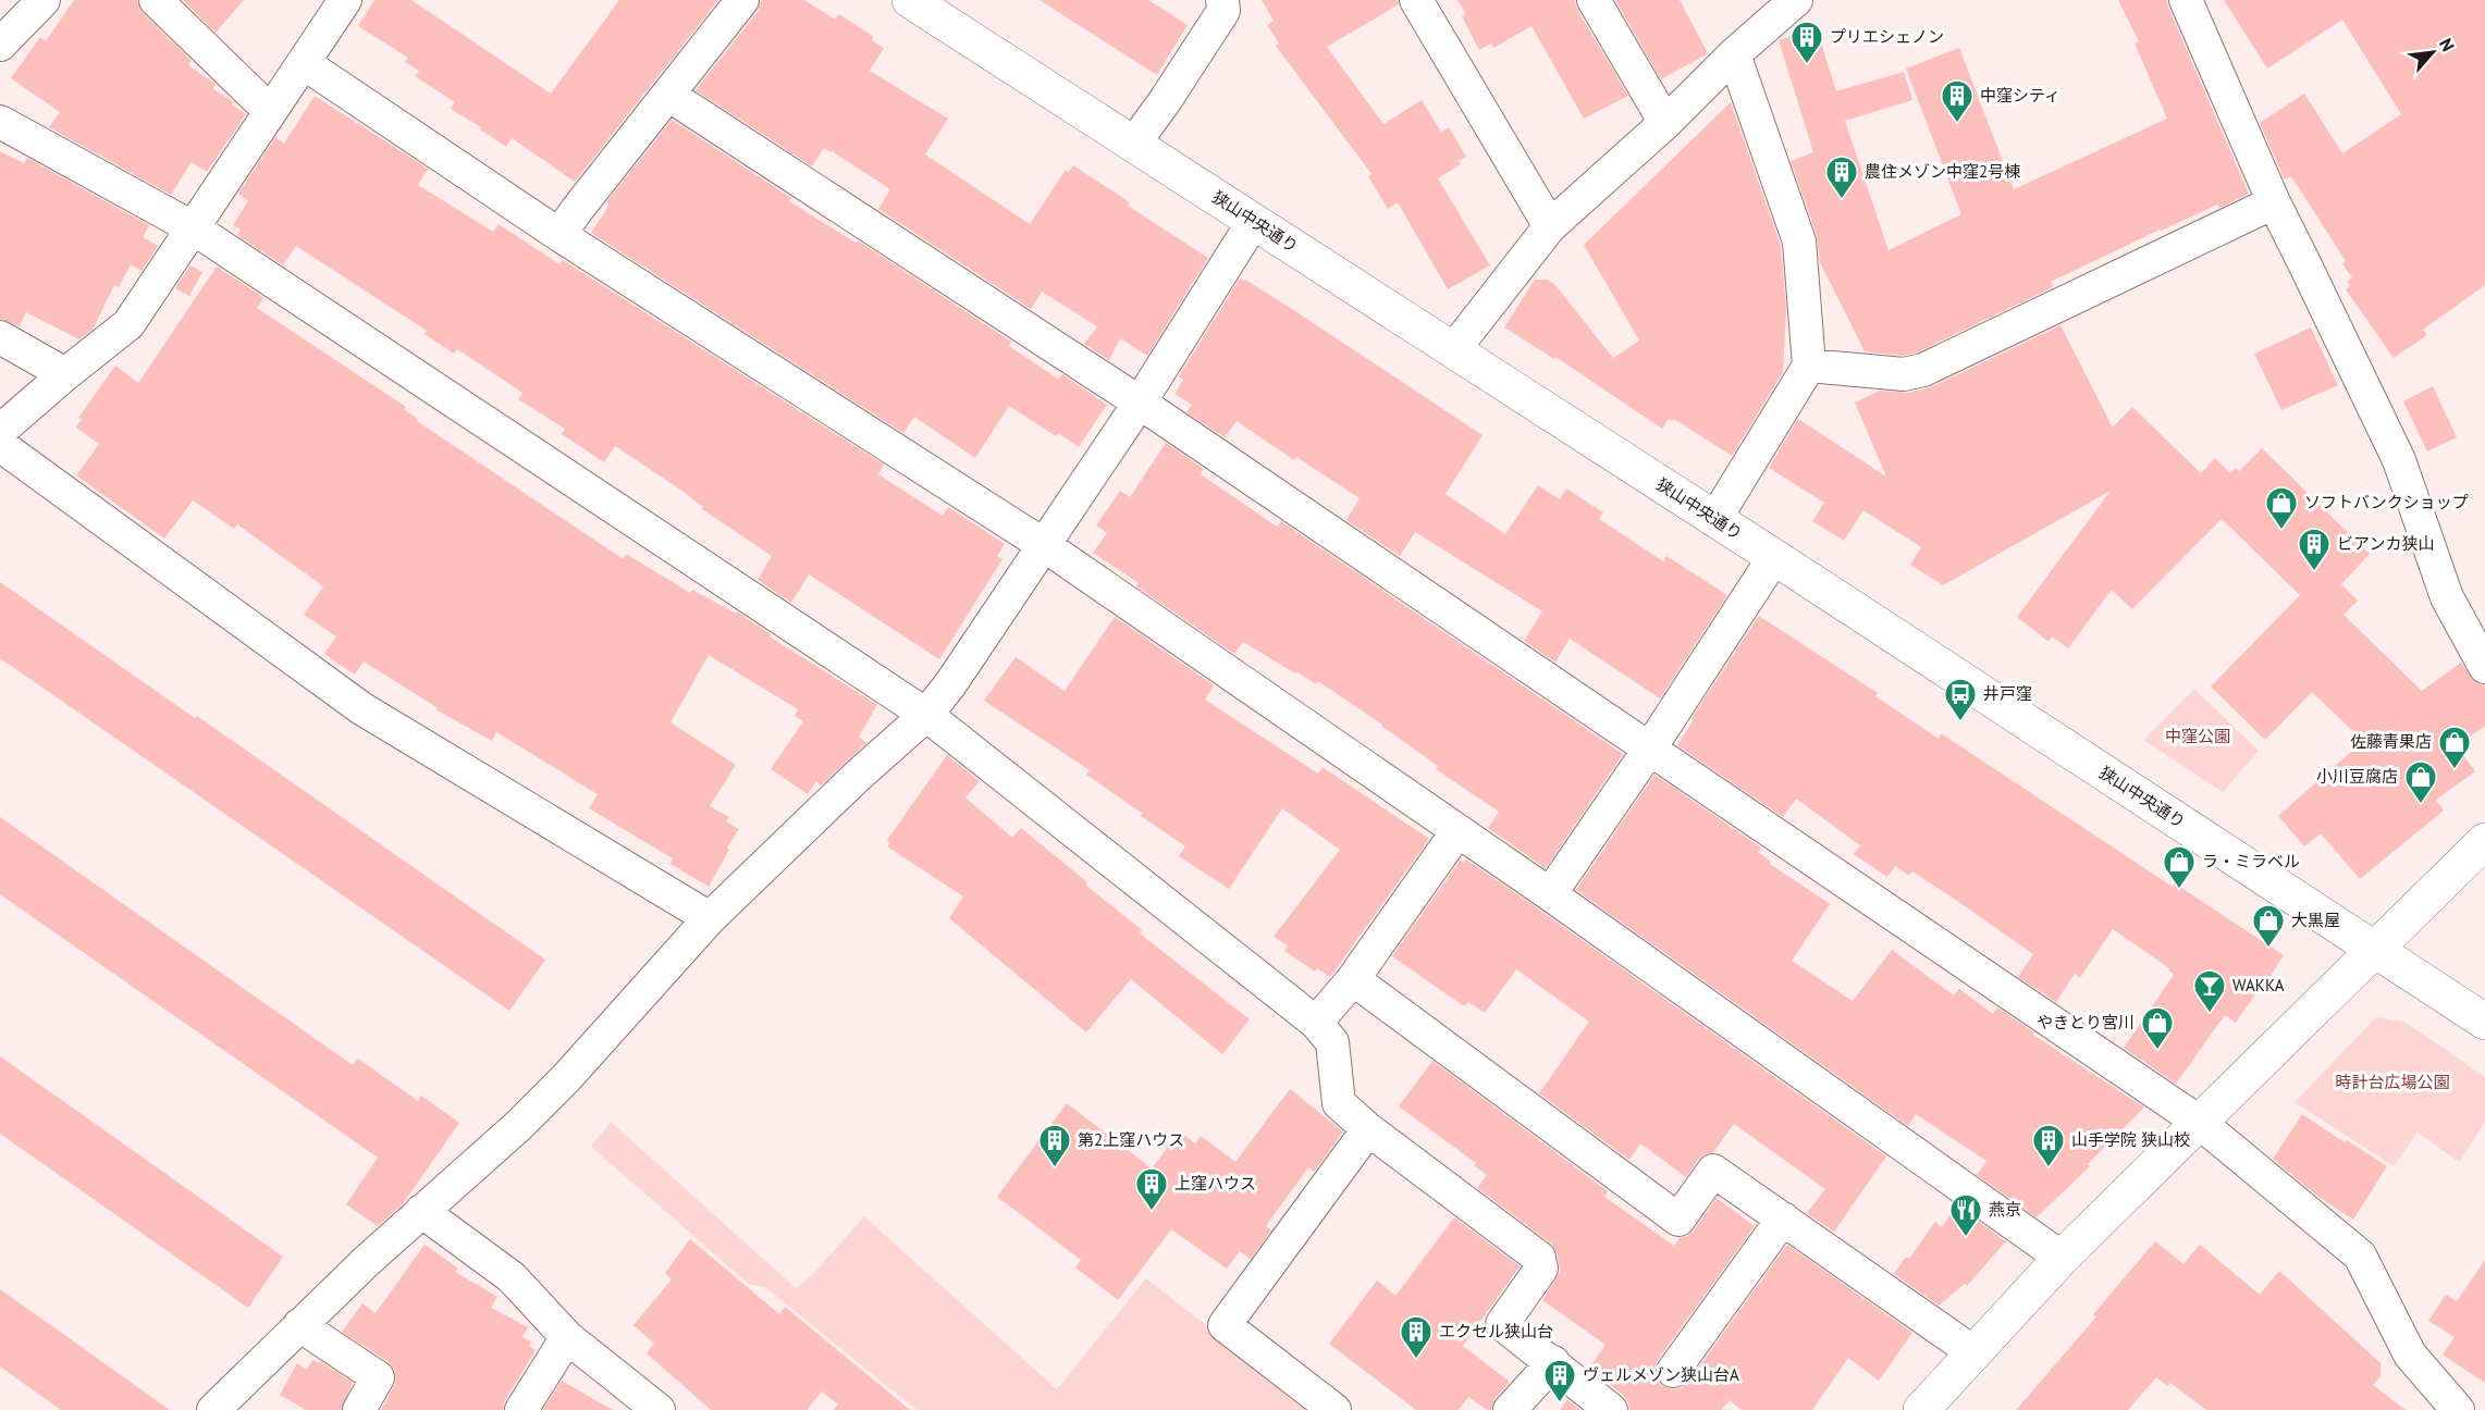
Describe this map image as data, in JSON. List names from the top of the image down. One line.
{"streets":{"street":["狭山中央通り"]},"parks":["中窪公園","時計台広場公園"],"places":{"building":["プリエシェノン","中窪シティ","農住メゾン中窪2号棟","ビアンカ狭山","第2上窪ハウス","山手学院 狭山校","上窪ハウス","エクセル狭山台","ヴェルメゾン狭山台A"],"shop":["ソフトバンクショップ","佐藤青果店","小川豆腐店","ラ・ミラベル","大黒屋","やきとり宮川"],"bus stop":["井戸窪"],"bar":["WAKKA"],"restaurant":["燕京"]},"north":"top right"}
